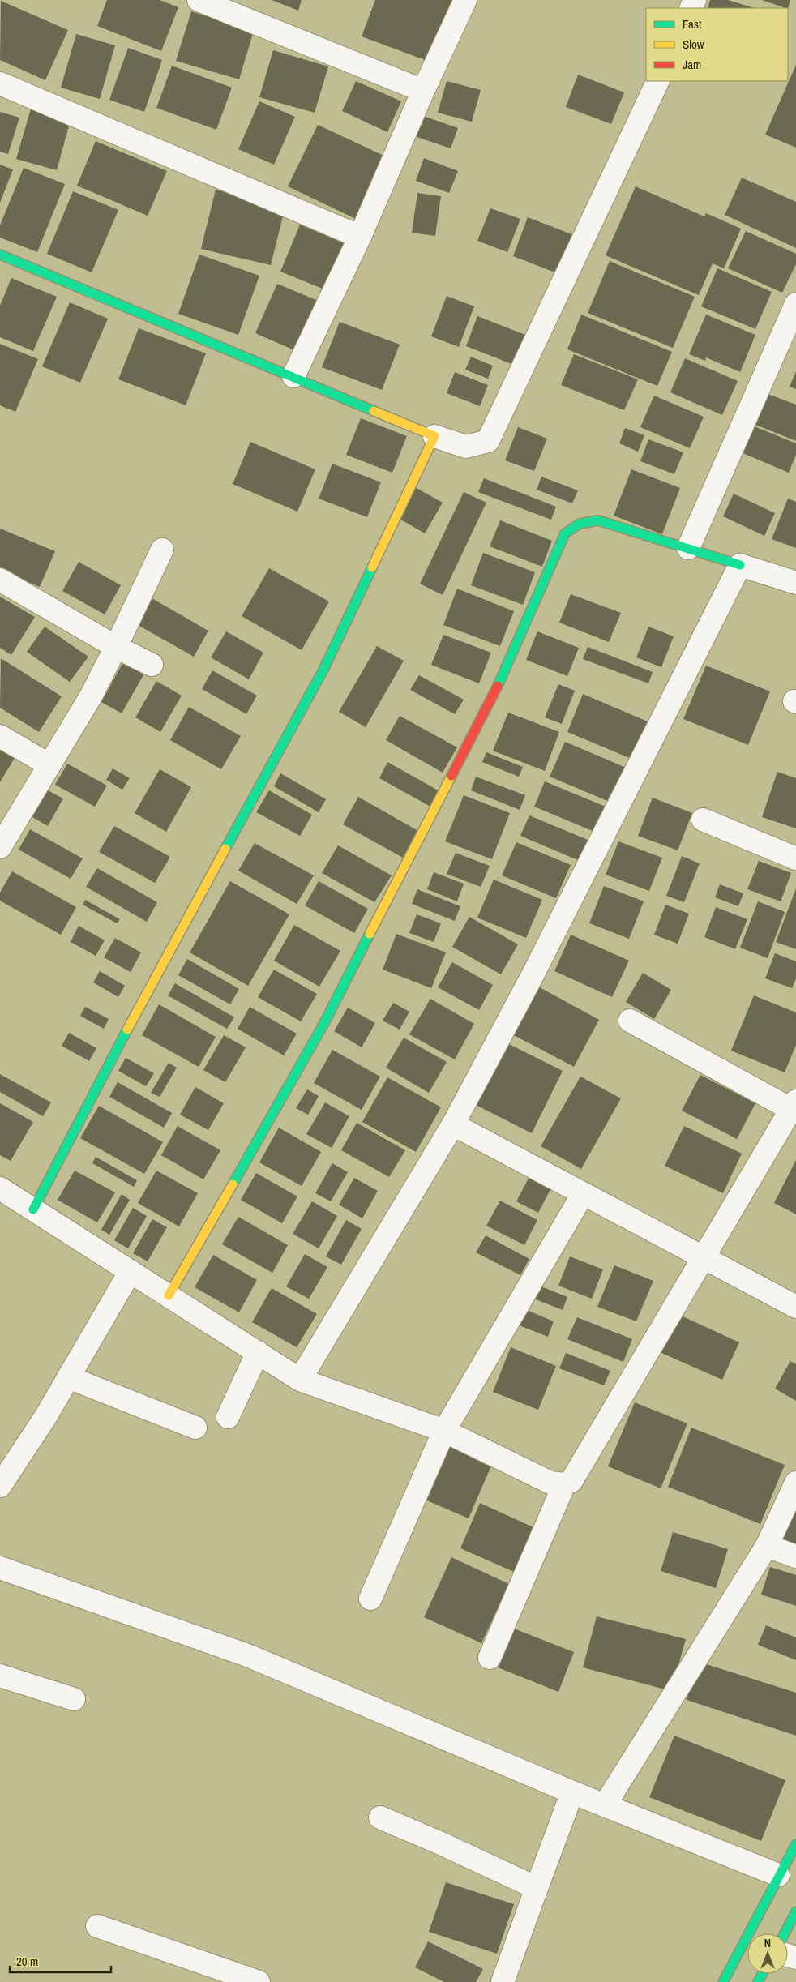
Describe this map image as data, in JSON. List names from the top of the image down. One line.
{"legend":["Fast","Slow","Jam"],"scale_bar":"20 m","north":"top"}
